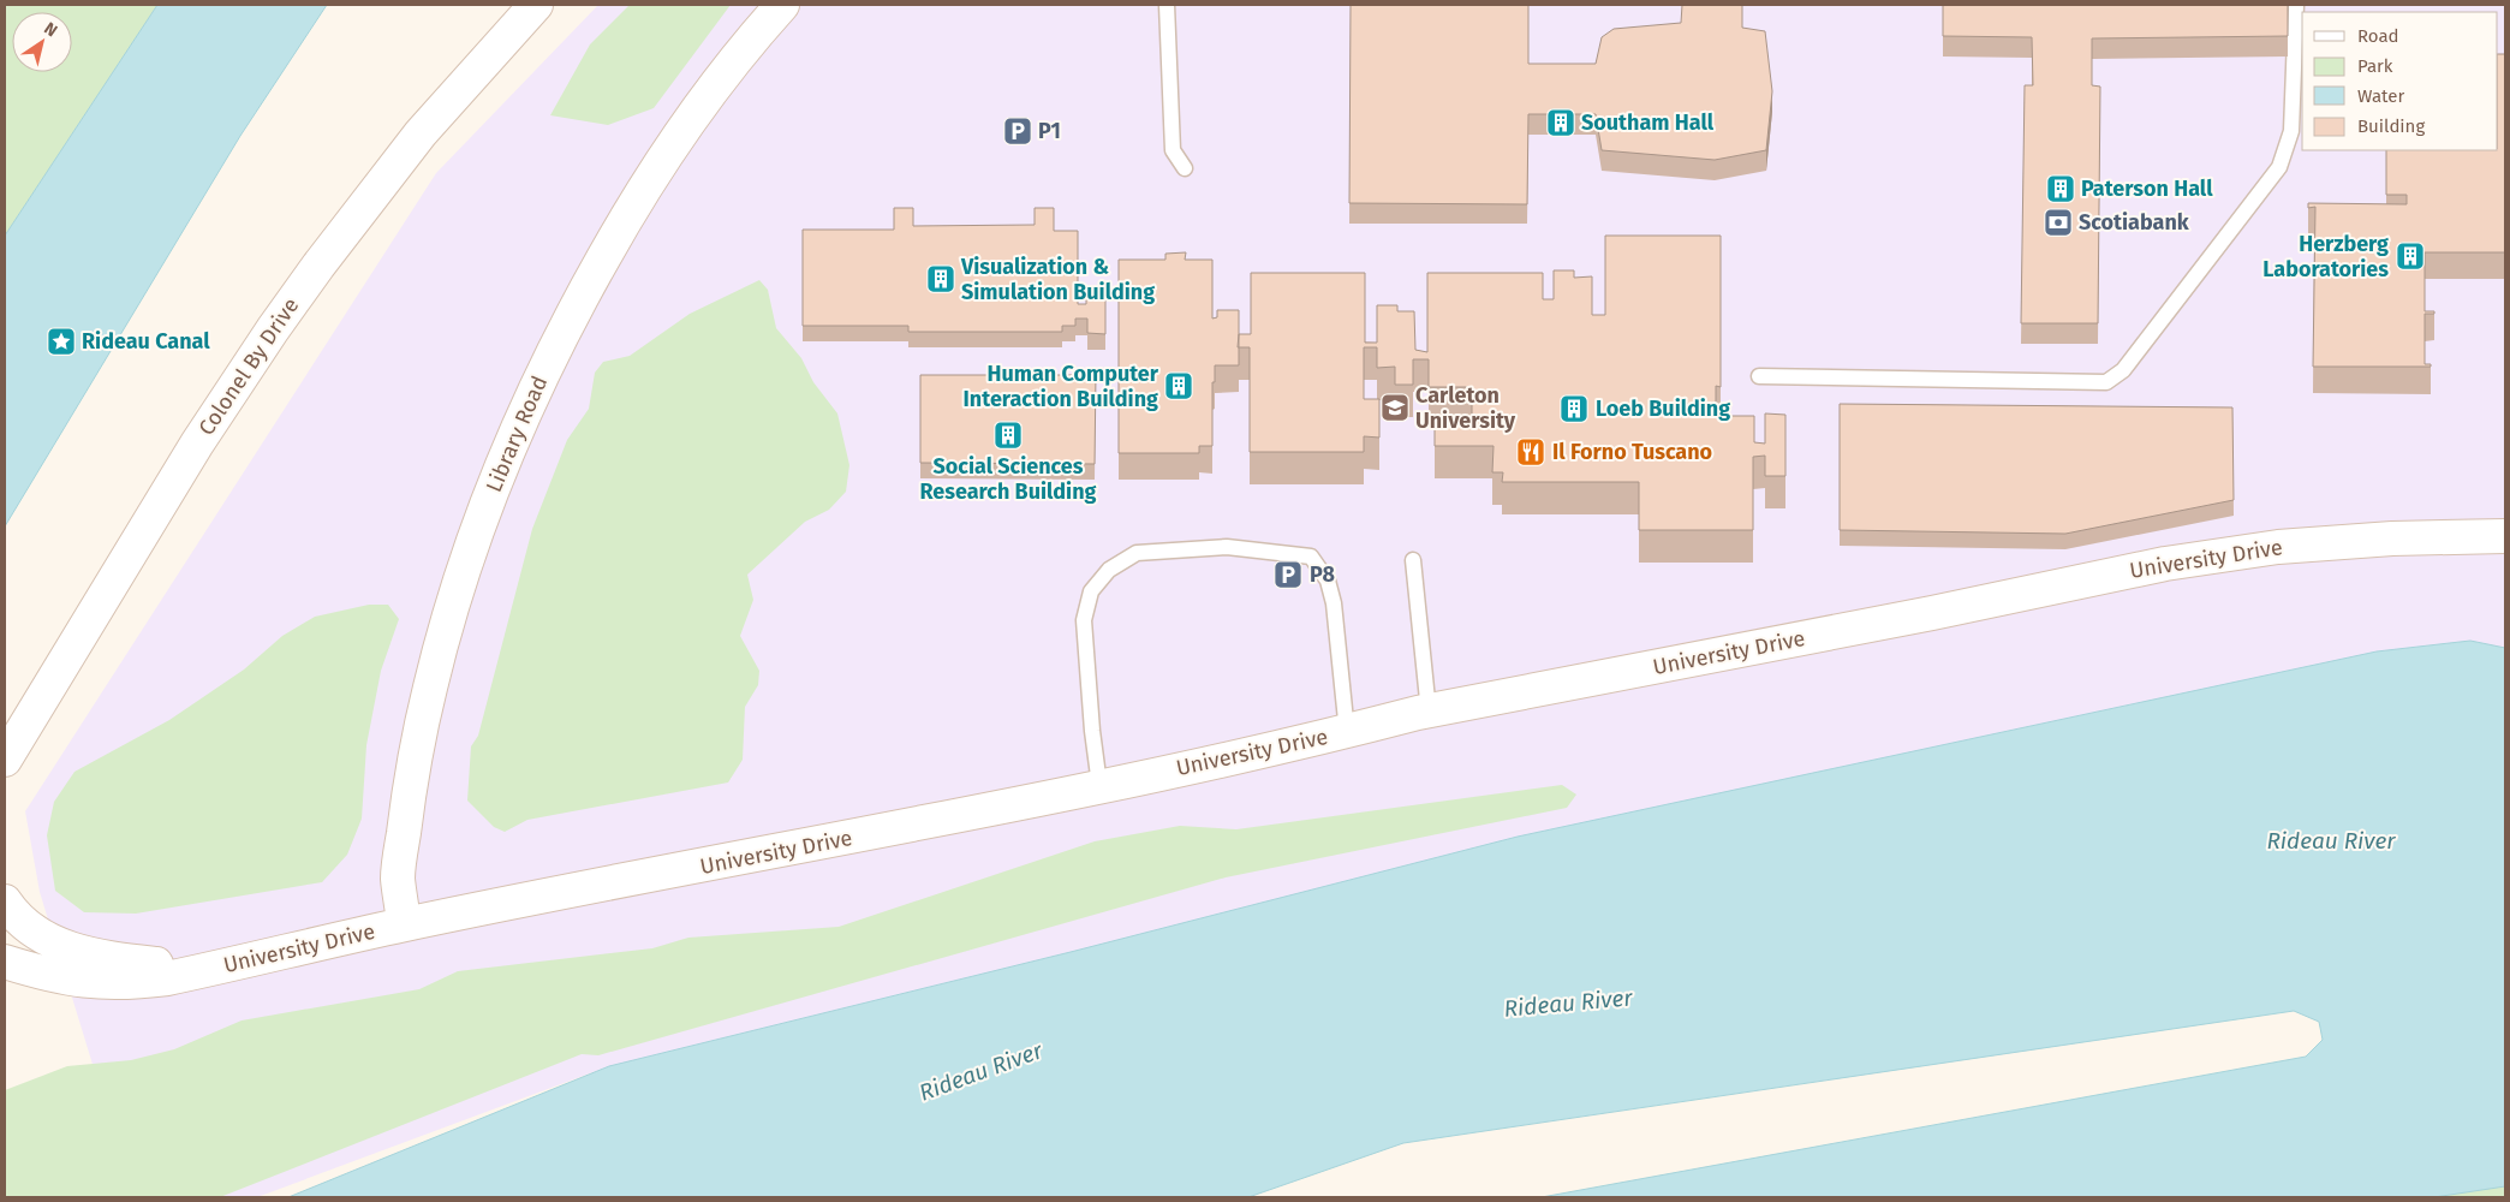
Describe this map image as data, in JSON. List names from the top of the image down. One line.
{"streets":{"street":["Colonel By Drive","Library Road","University Drive"]},"crossings":[["Library Road","University Drive"]],"water":["Rideau River"],"places":{"building":["Southam Hall","Paterson Hall","Herzberg Laboratories","Visualization & Simulation Building","Human Computer Interaction Building","Loeb Building","Social Sciences Research Building"],"parking":["P1","P8"],"bank":["Scotiabank"],"place":["Rideau Canal"],"school or university":["Carleton University"],"restaurant":["Il Forno Tuscano"]},"legend":["Road","Park","Water","Building"],"north":"top right"}
